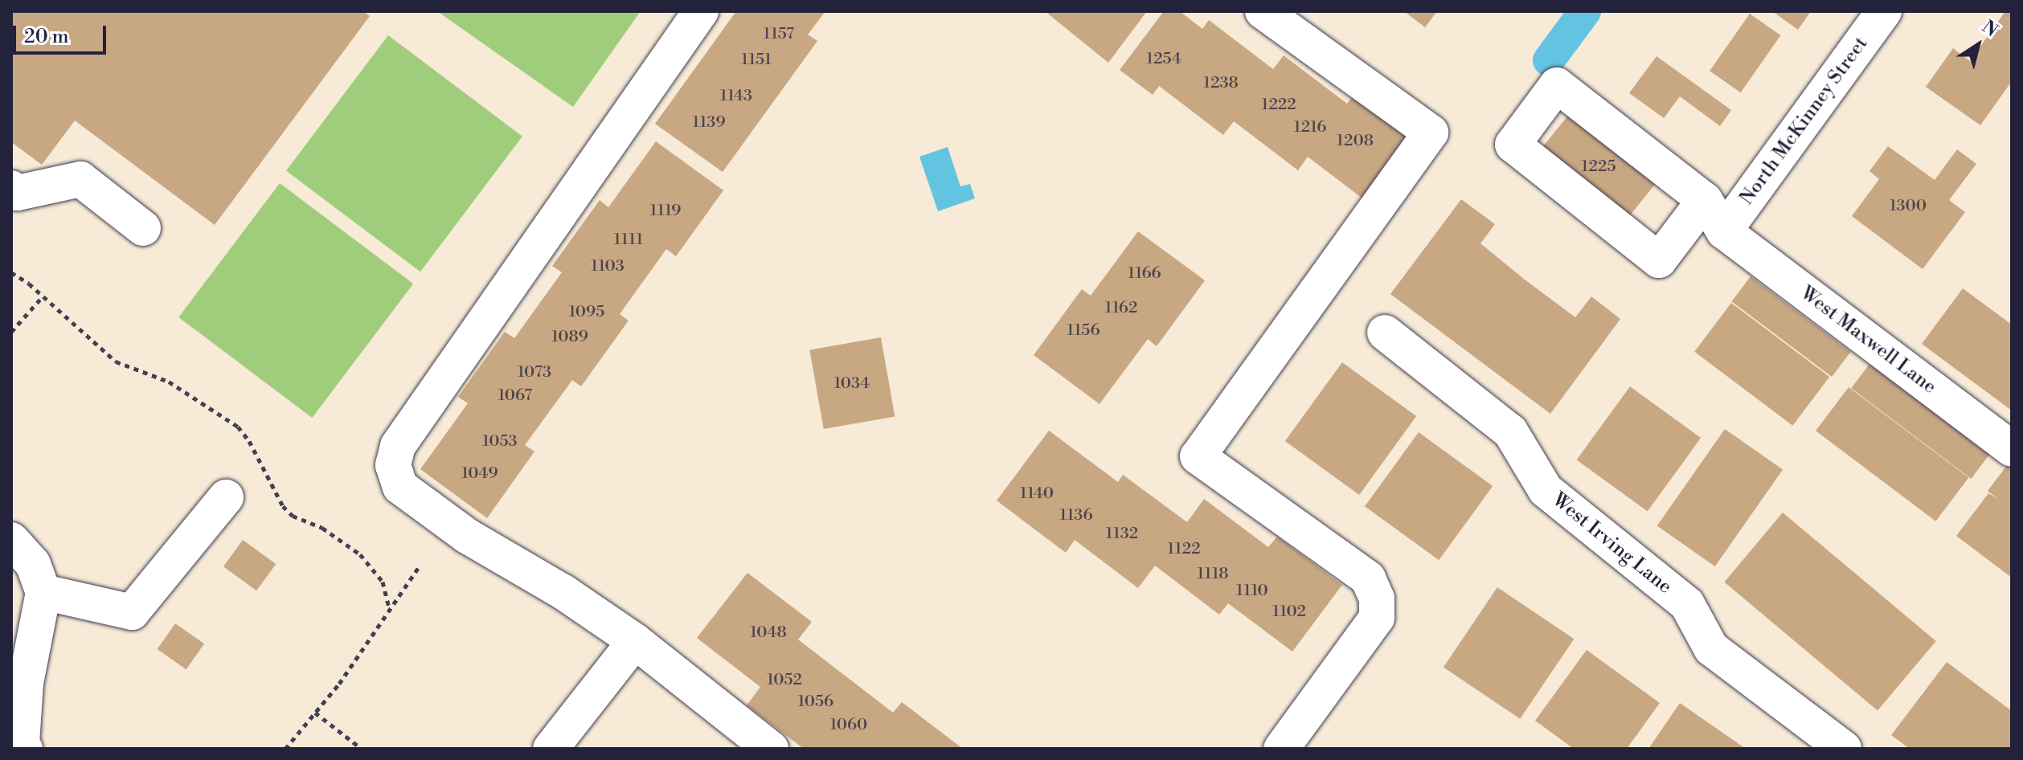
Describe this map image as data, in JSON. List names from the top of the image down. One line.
{"streets":{"street":["North McKinney Street","West Maxwell Lane","West Irving Lane"]},"crossings":[["North McKinney Street","West Maxwell Lane"]],"house_numbers":["1157","1254","1151","1238","1143","1222","1139","1216","1208","1225","1300","1119","1111","1103","1166","1162","1095","1156","1089","1073","1034","1067","1053","1049","1140","1136","1132","1122","1118","1110","1102","1048","1052","1056","1060"],"scale_bar":"20 m","north":"top right"}
